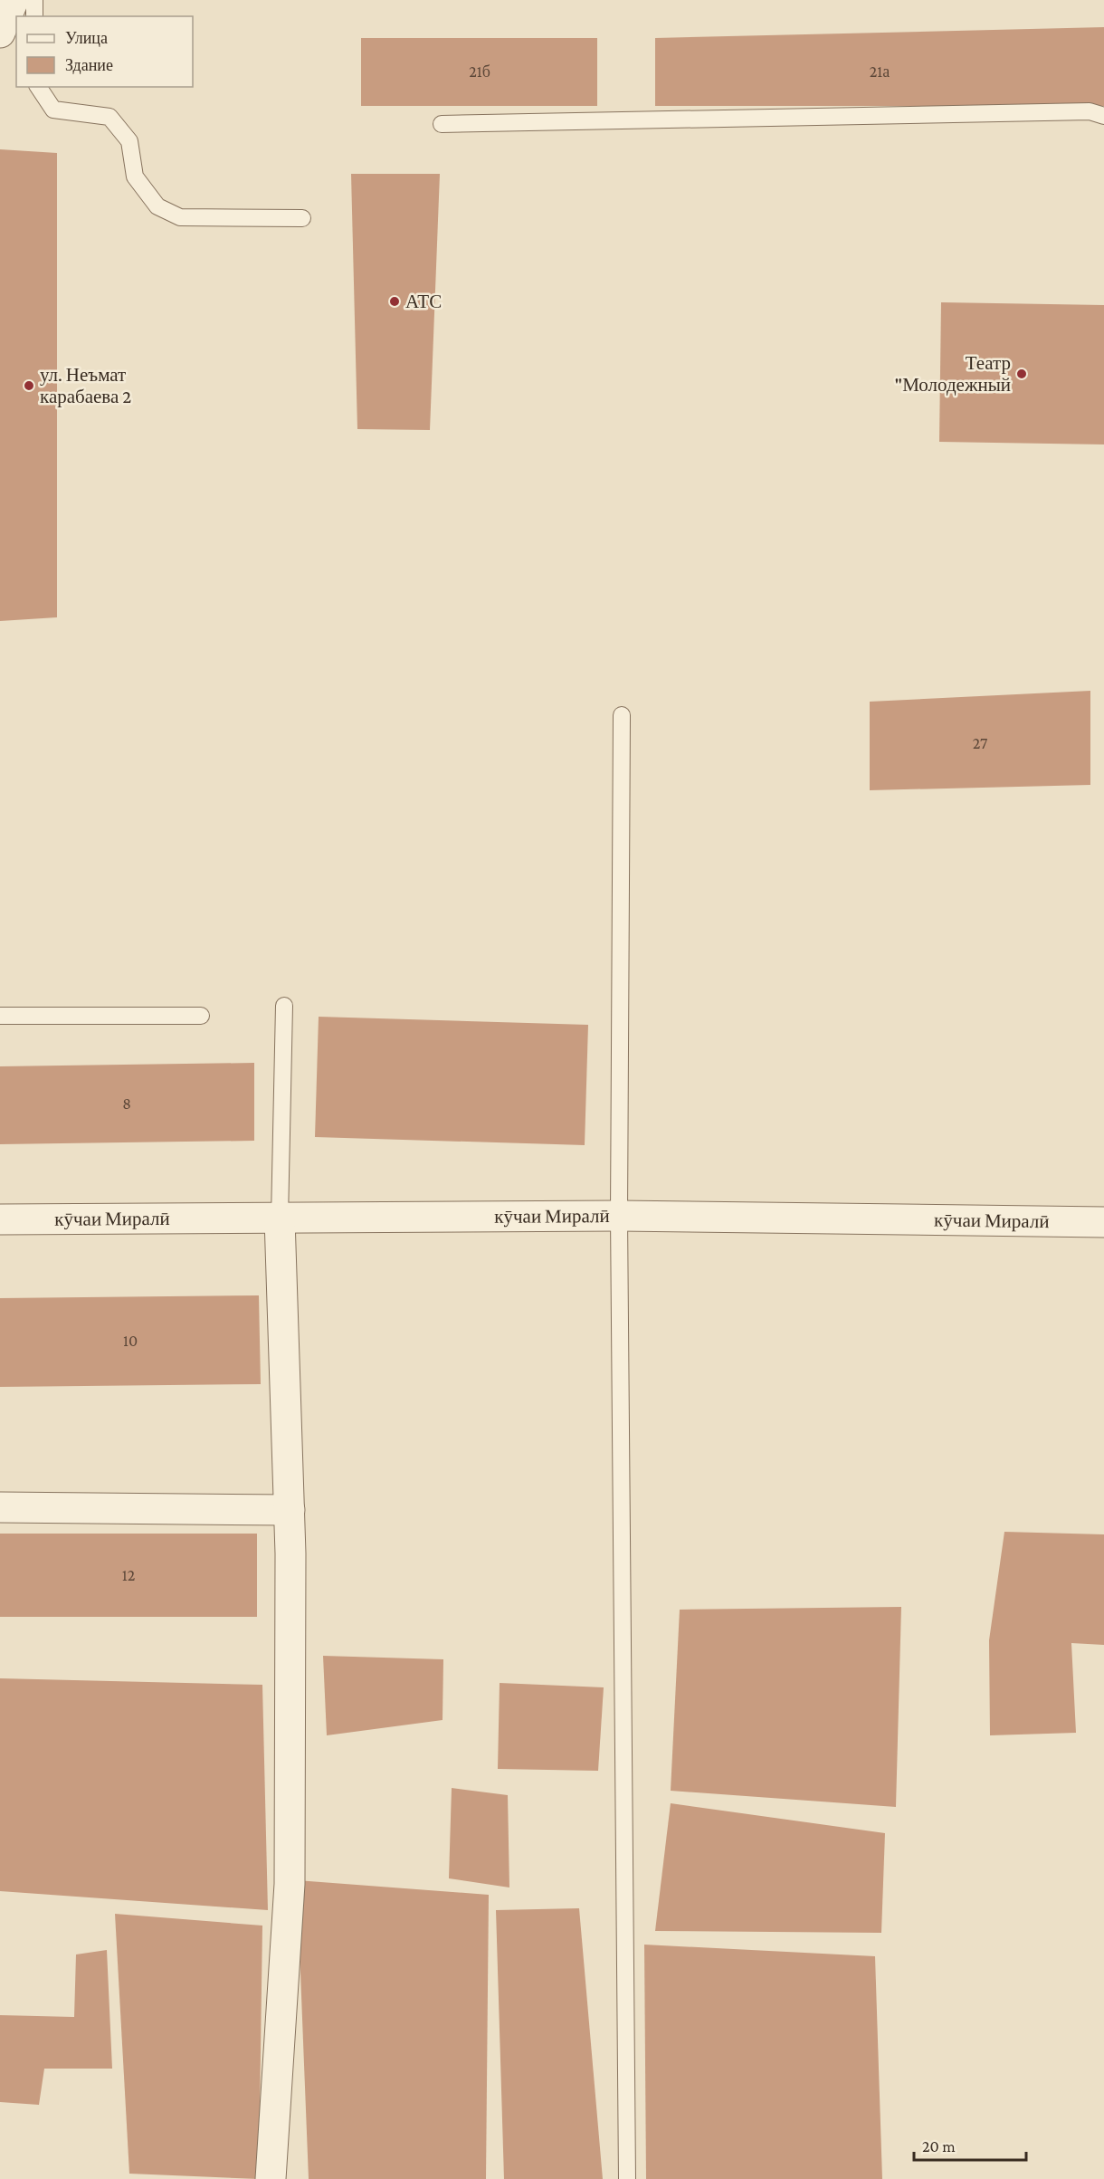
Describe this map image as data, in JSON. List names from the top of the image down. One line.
{"streets":{"street":["кӯчаи Миралӣ"]},"places":["АТС","Театр \"Молодежный","ул. Неъмат карабаева 2"],"house_numbers":["21б","21а","27","8","10","12"],"legend":["Улица","Здание"],"scale_bar":"20 m"}
